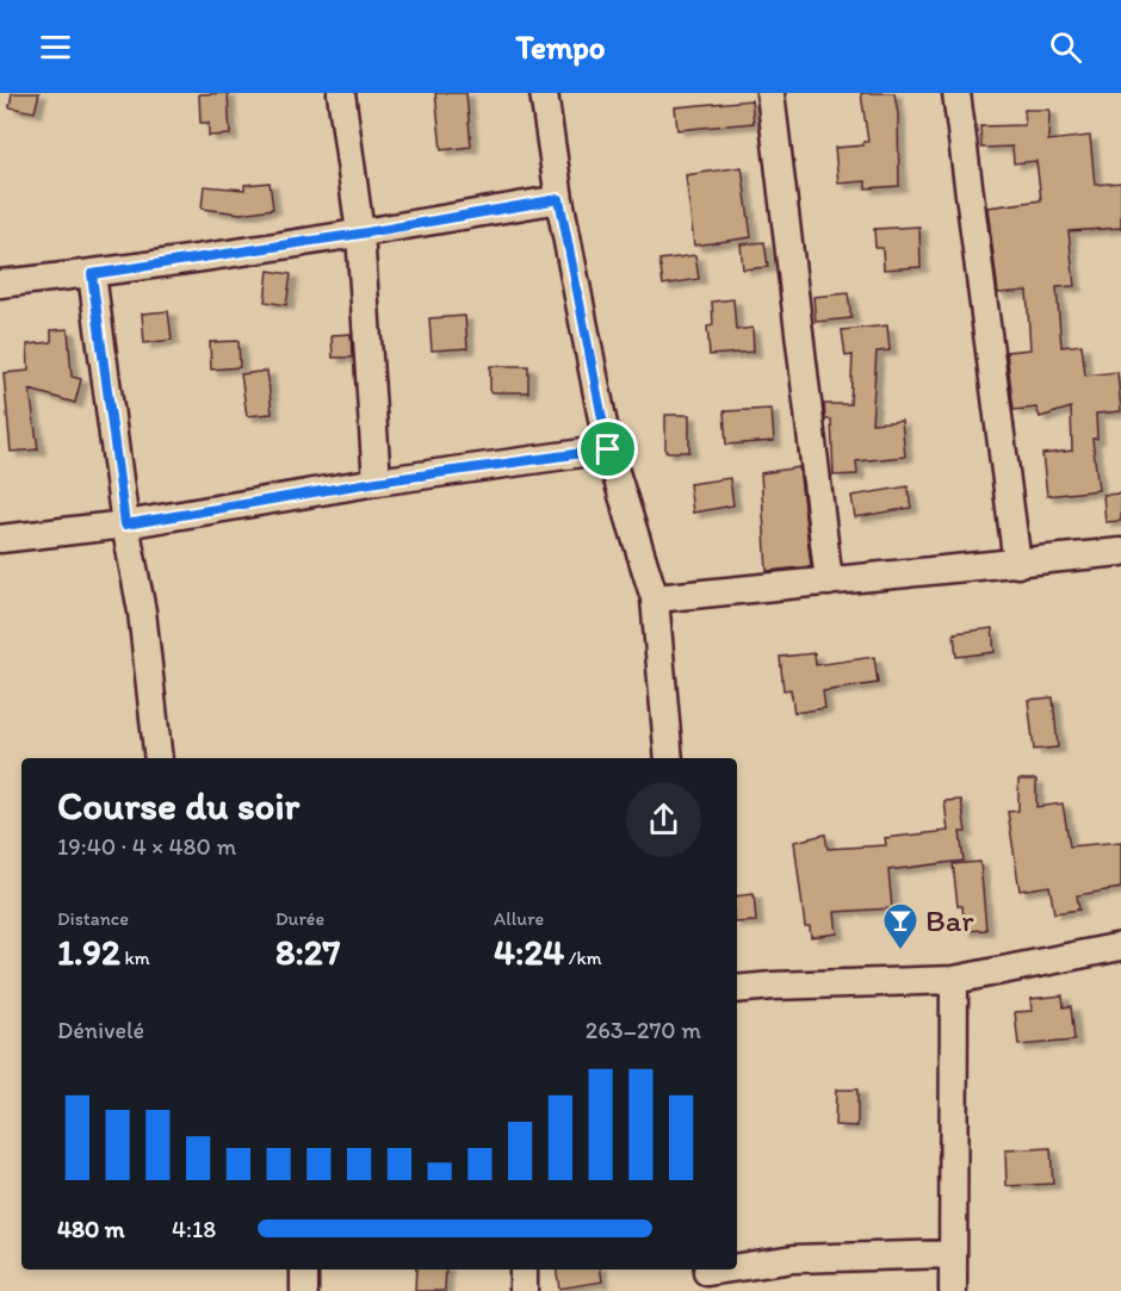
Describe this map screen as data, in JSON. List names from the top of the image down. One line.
{"places":{"bar":["Bar"]},"page":{"header":"Tempo","heading":["Course du soir","19:40 · 4 × 480 m"],"stats":[["Distance","1.92 km"],["Durée","8:27"],["Allure","4:24 /km"]],"chart":["Dénivelé","263–270 m"],"list":[{"name":"480 m","note":"4:18"}]}}
